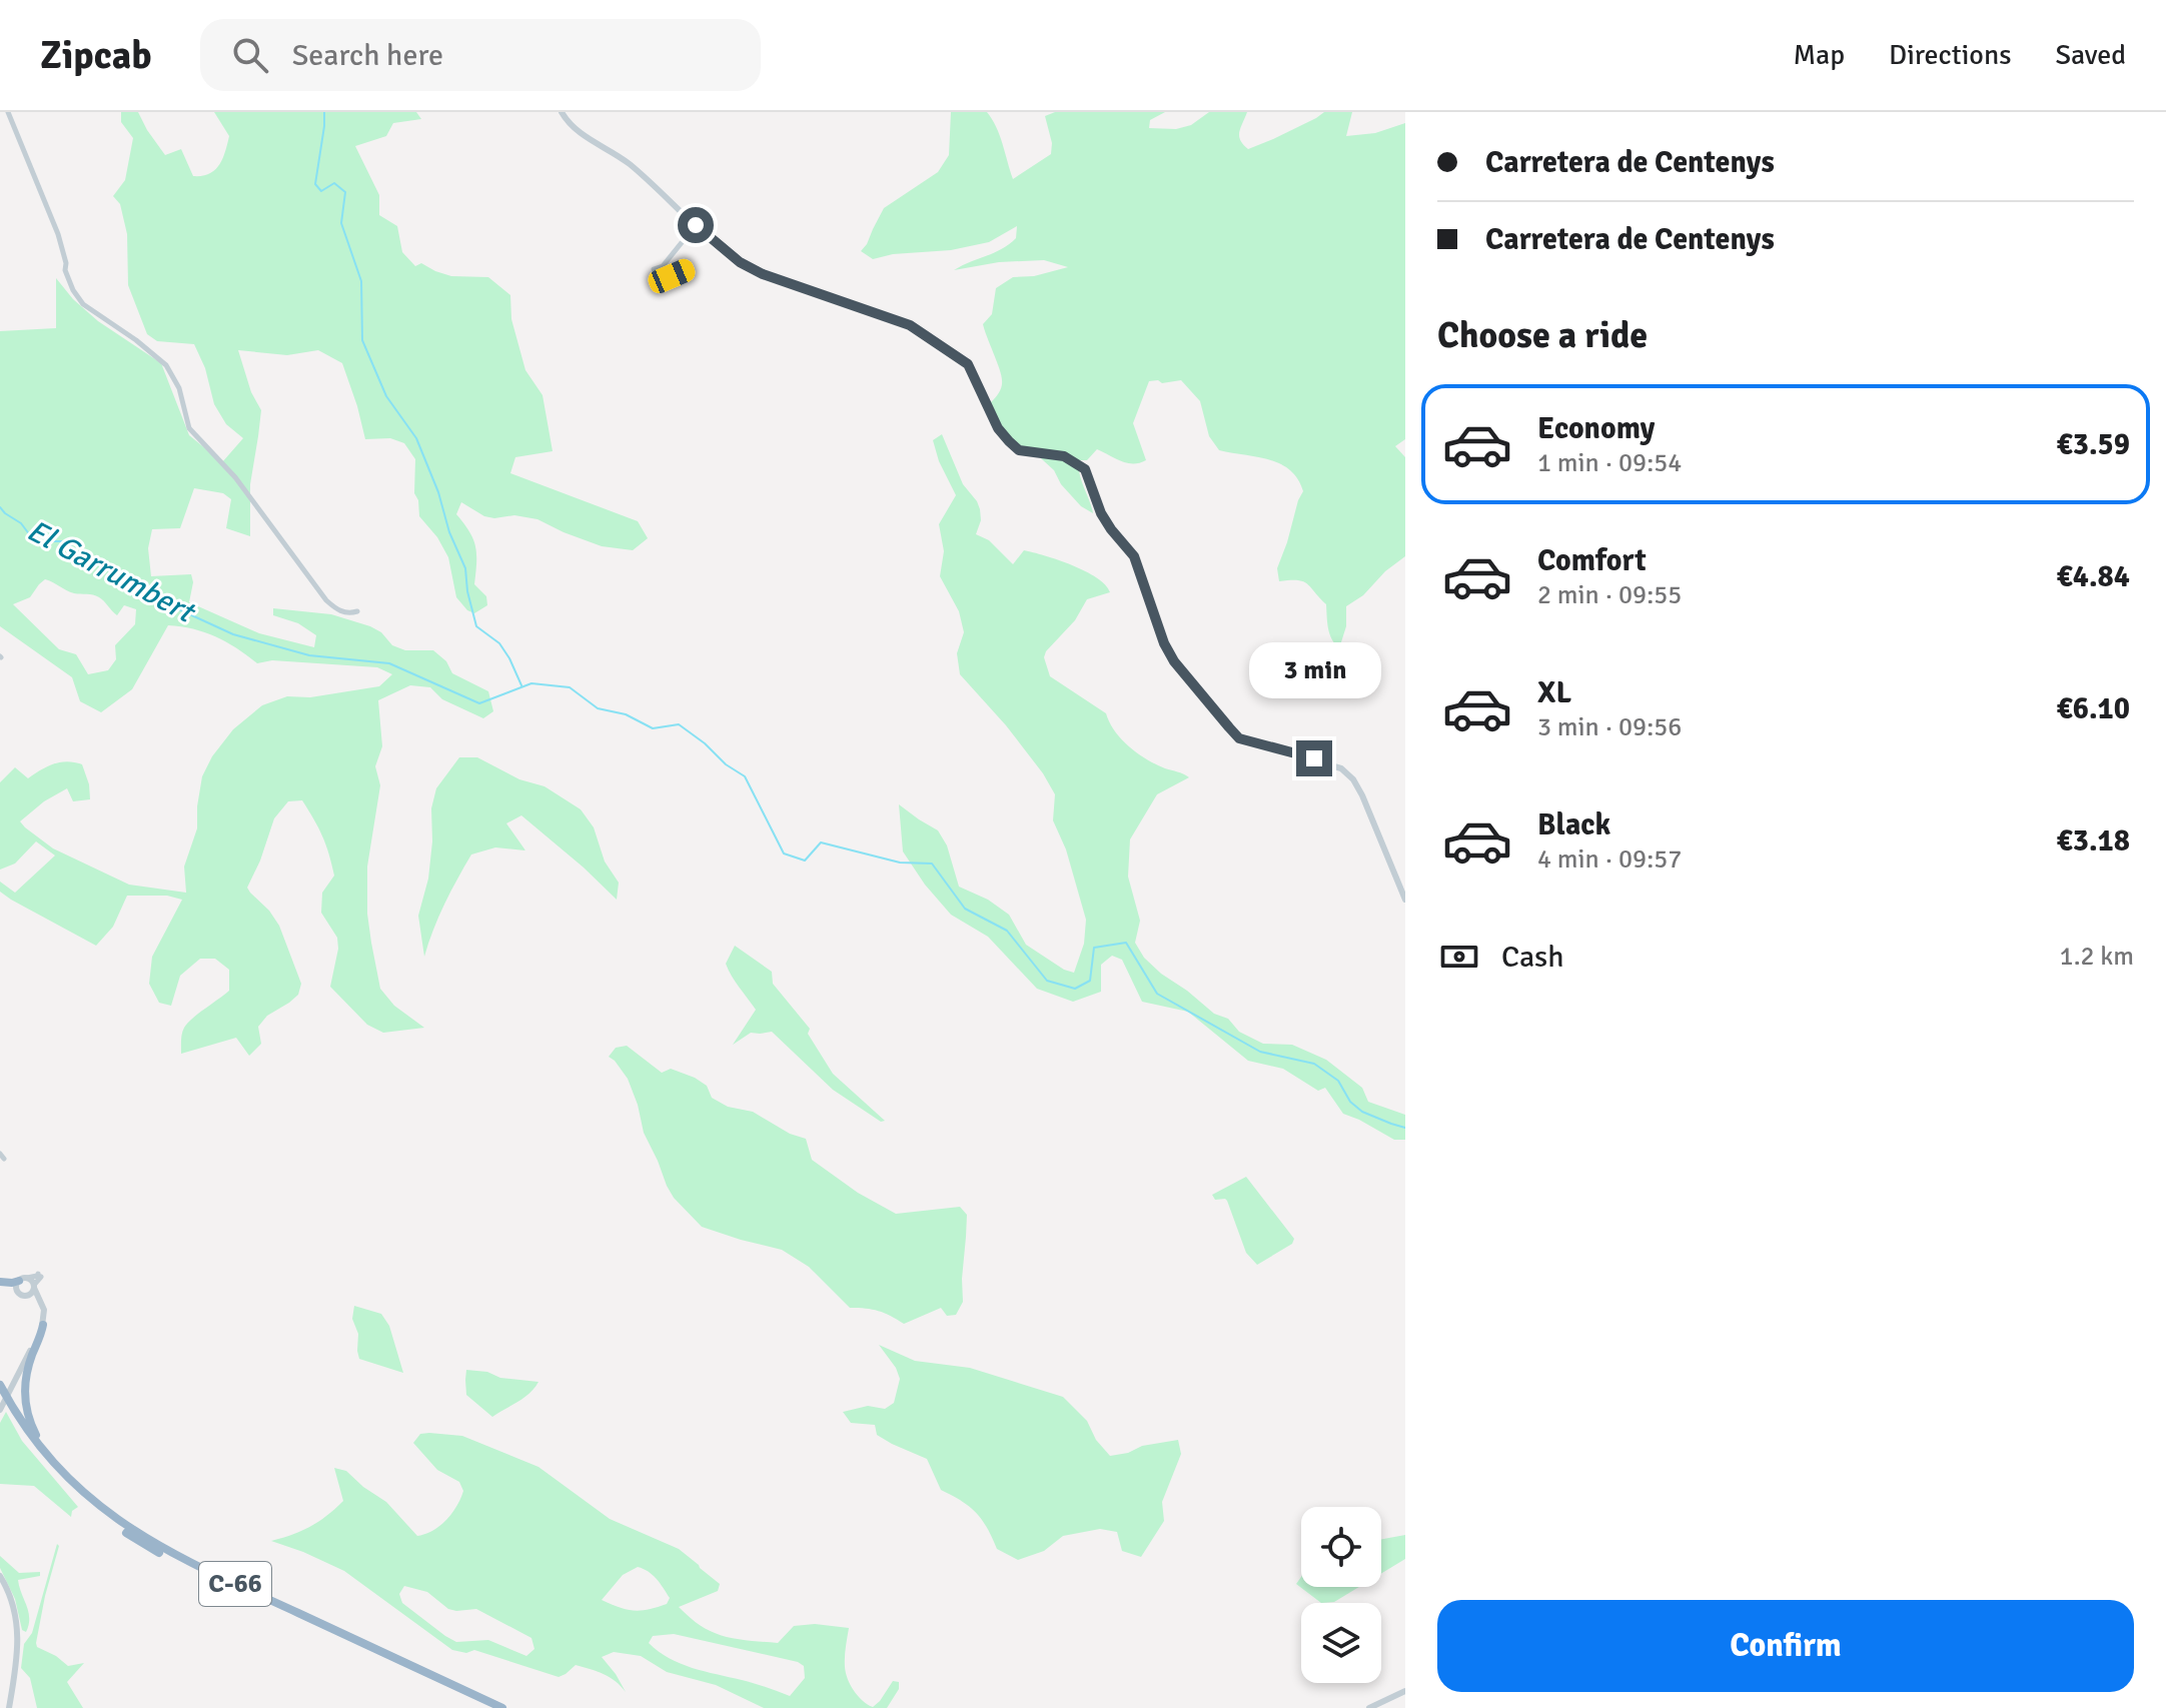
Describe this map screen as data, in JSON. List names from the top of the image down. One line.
{"streets":{"highway":["C-66"]},"water":["El Garrumbert"],"page":{"header":"Zipcab","search":"Search here","nav":["Map","Directions","Saved"],"banner":["Carretera de Centenys","Carretera de Centenys"],"heading":"Choose a ride","list":[{"name":"Economy","note":"1 min · 09:54","value":"€3.59"},{"name":"Comfort","note":"2 min · 09:55","value":"€4.84"},{"name":"XL","note":"3 min · 09:56","value":"€6.10"},{"name":"Black","note":"4 min · 09:57","value":"€3.18"}],"bubble":"3 min","pay":["Cash","1.2 km"],"buttons":"Confirm"}}
